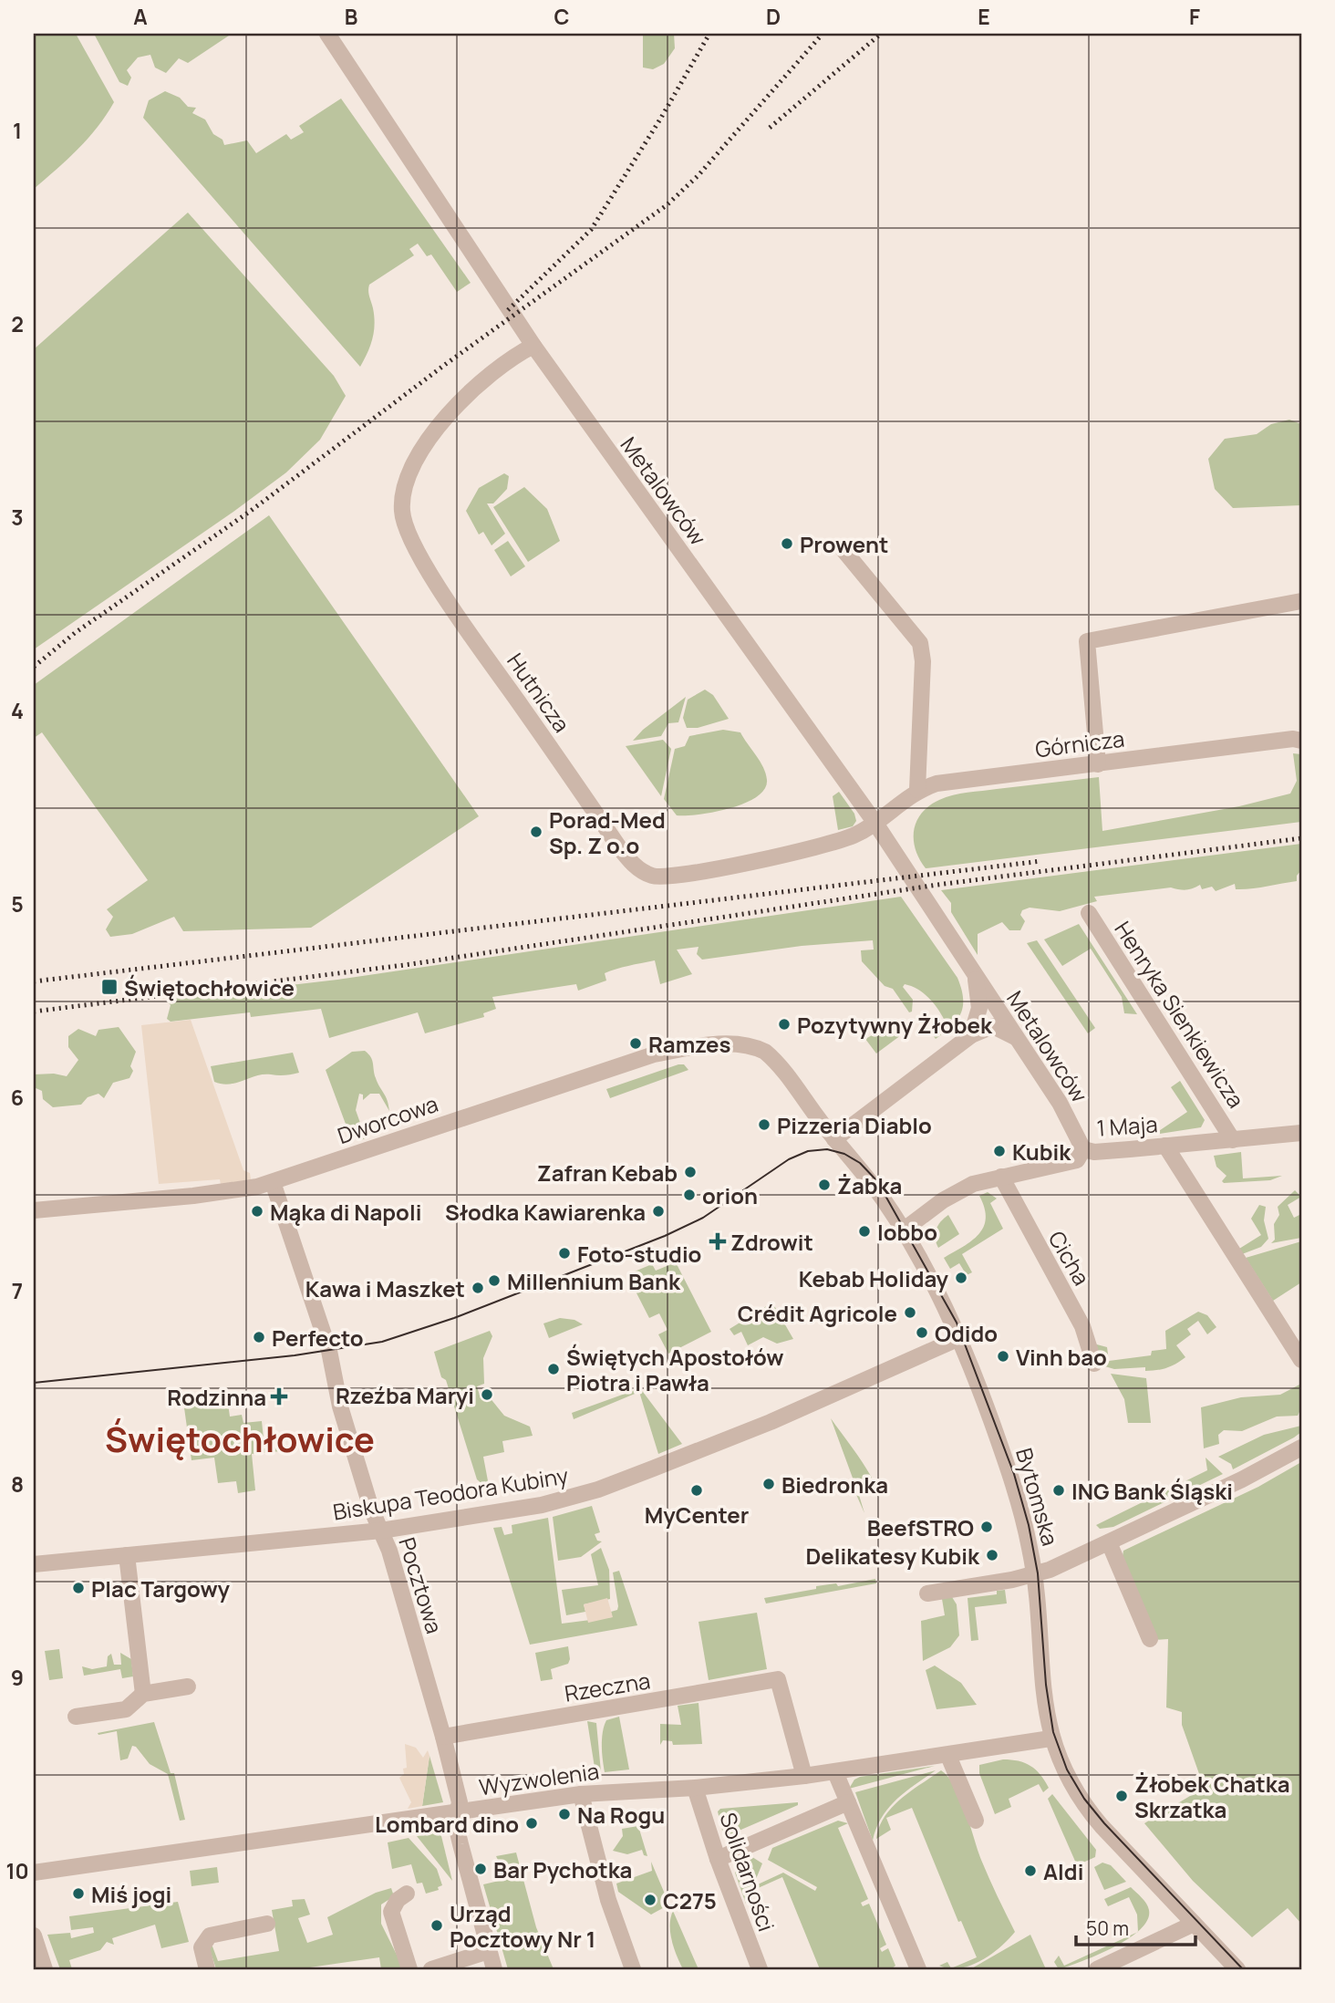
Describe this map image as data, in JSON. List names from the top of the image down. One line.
{"streets":{"street":["Metalowców","Hutnicza","Górnicza","Henryka Sienkiewicza","Dworcowa","1 Maja","Cicha","Biskupa Teodora Kubiny","Bytomska","Pocztowa","Rzeczna","Wyzwolenia","Solidarności"]},"crossings":[["Metalowców","Hutnicza"],["Metalowców","Górnicza"],["Metalowców","1 Maja"],["Hutnicza","Górnicza"],["Henryka Sienkiewicza","1 Maja"],["Dworcowa","Bytomska"],["Dworcowa","Pocztowa"],["1 Maja","Cicha"],["1 Maja","Bytomska"],["Biskupa Teodora Kubiny","Bytomska"],["Biskupa Teodora Kubiny","Pocztowa"],["Bytomska","Wyzwolenia"],["Pocztowa","Rzeczna"],["Pocztowa","Wyzwolenia"],["Rzeczna","Wyzwolenia"],["Wyzwolenia","Solidarności"]],"districts":["Świętochłowice"],"places":{"other":["Prowent","Porad-Med Sp. Z o.o","Pozytywny Żłobek","Ramzes","Pizzeria Diablo","Kubik","Zafran Kebab","Żabka","orion","Mąka di Napoli","Słodka Kawiarenka","lobbo","Foto-studio","Kebab Holiday","Millennium Bank","Kawa i Maszket","Crédit Agricole","Odido","Perfecto","Vinh bao","Świętych Apostołów Piotra i Pawła","Rzeźba Maryi","Biedronka","MyCenter","ING Bank Śląski","BeefSTRO","Delikatesy Kubik","Plac Targowy","Żłobek Chatka Skrzatka","Na Rogu","Lombard dino","Bar Pychotka","Aldi","Miś jogi","C275","Urząd Pocztowy Nr 1"],"transit":["Świętochłowice"],"health":["Zdrowit","Rodzinna"]},"scale_bar":"50 m","grid":{"columns":["A","B","C","D","E","F"],"rows":["1","2","3","4","5","6","7","8","9","10"]}}
